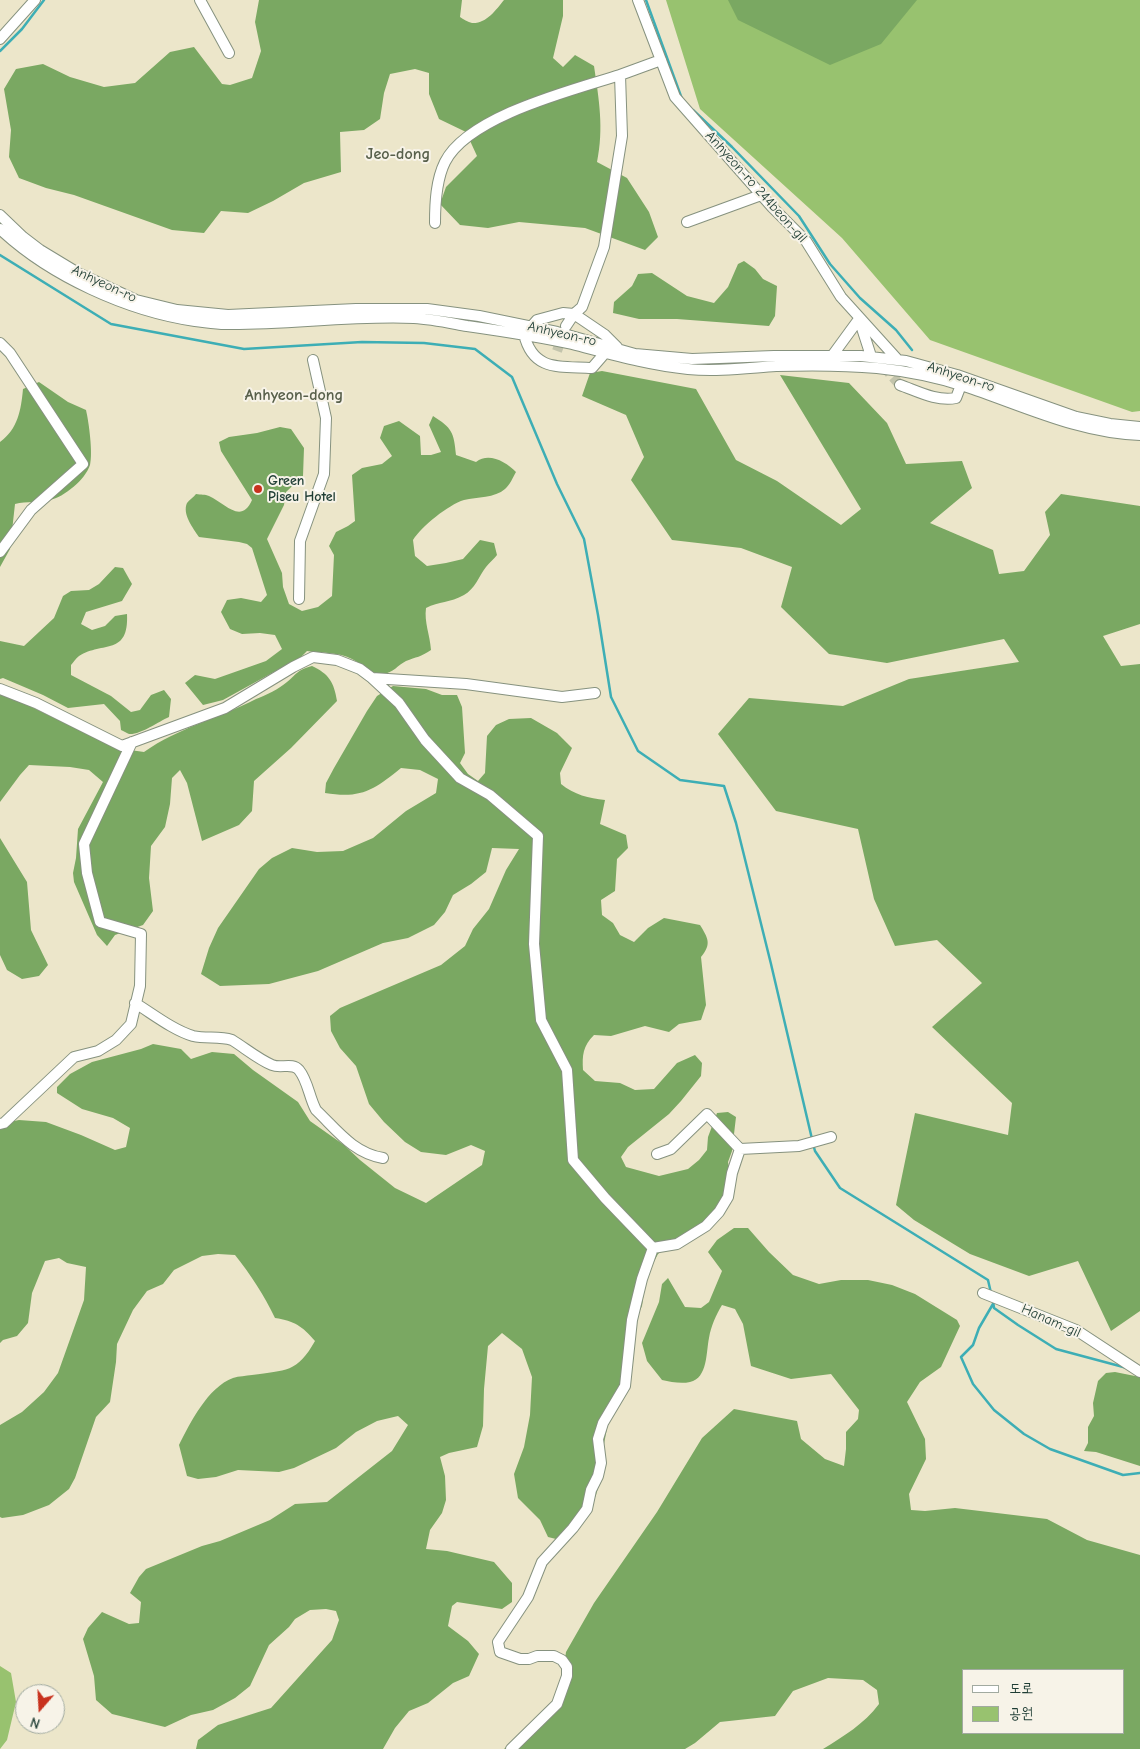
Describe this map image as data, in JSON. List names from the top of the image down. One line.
{"streets":{"street":["Anhyeon-ro 244beon-gil","Anhyeon-ro","Hanam-gil"]},"crossings":[["Anhyeon-ro 244beon-gil","Anhyeon-ro"]],"districts":["Jeo-dong","Anhyeon-dong"],"places":["Green Piseu Hotel"],"legend":["도로","공원"],"north":"bottom"}
